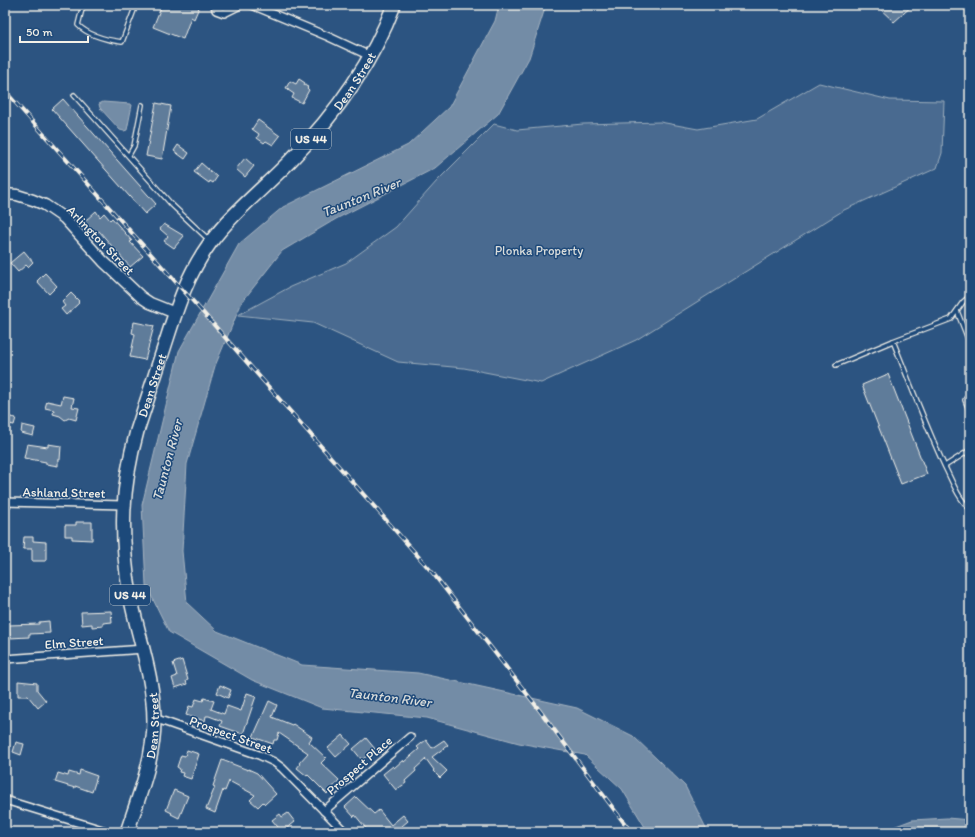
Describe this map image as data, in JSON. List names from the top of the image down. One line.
{"streets":{"highway":["Dean Street","US 44"],"street":["Arlington Street","Ashland Street","Elm Street","Prospect Street","Prospect Place"]},"crossings":[["Dean Street","Arlington Street"],["Dean Street","Ashland Street"],["Dean Street","Elm Street"],["Dean Street","Prospect Street"],["Prospect Street","Prospect Place"]],"water":["Taunton River"],"parks":["Plonka Property"],"scale_bar":"50 m"}
